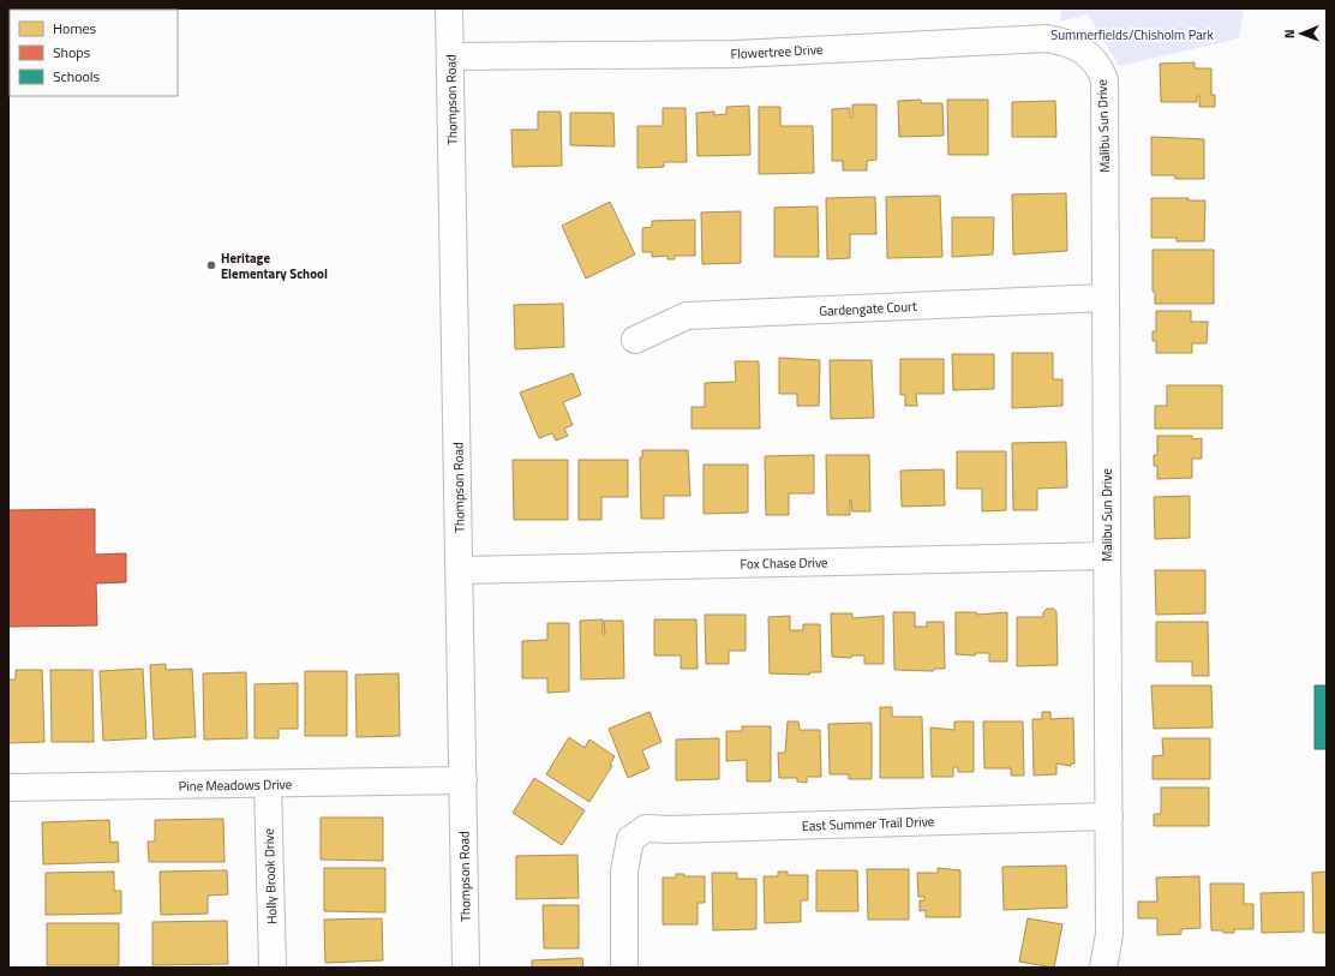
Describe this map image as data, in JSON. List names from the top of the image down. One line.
{"streets":{"street":["Flowertree Drive","Thompson Road","Malibu Sun Drive","Gardengate Court","Fox Chase Drive","Pine Meadows Drive","East Summer Trail Drive","Holly Brook Drive"]},"crossings":[["Flowertree Drive","Thompson Road"],["Flowertree Drive","Malibu Sun Drive"],["Thompson Road","Fox Chase Drive"],["Thompson Road","Pine Meadows Drive"],["Malibu Sun Drive","Gardengate Court"],["Malibu Sun Drive","Fox Chase Drive"],["Malibu Sun Drive","East Summer Trail Drive"],["Pine Meadows Drive","Holly Brook Drive"]],"parks":["Summerfields/Chisholm Park"],"places":["Heritage Elementary School"],"legend":["Homes","Shops","Schools"],"north":"left"}
